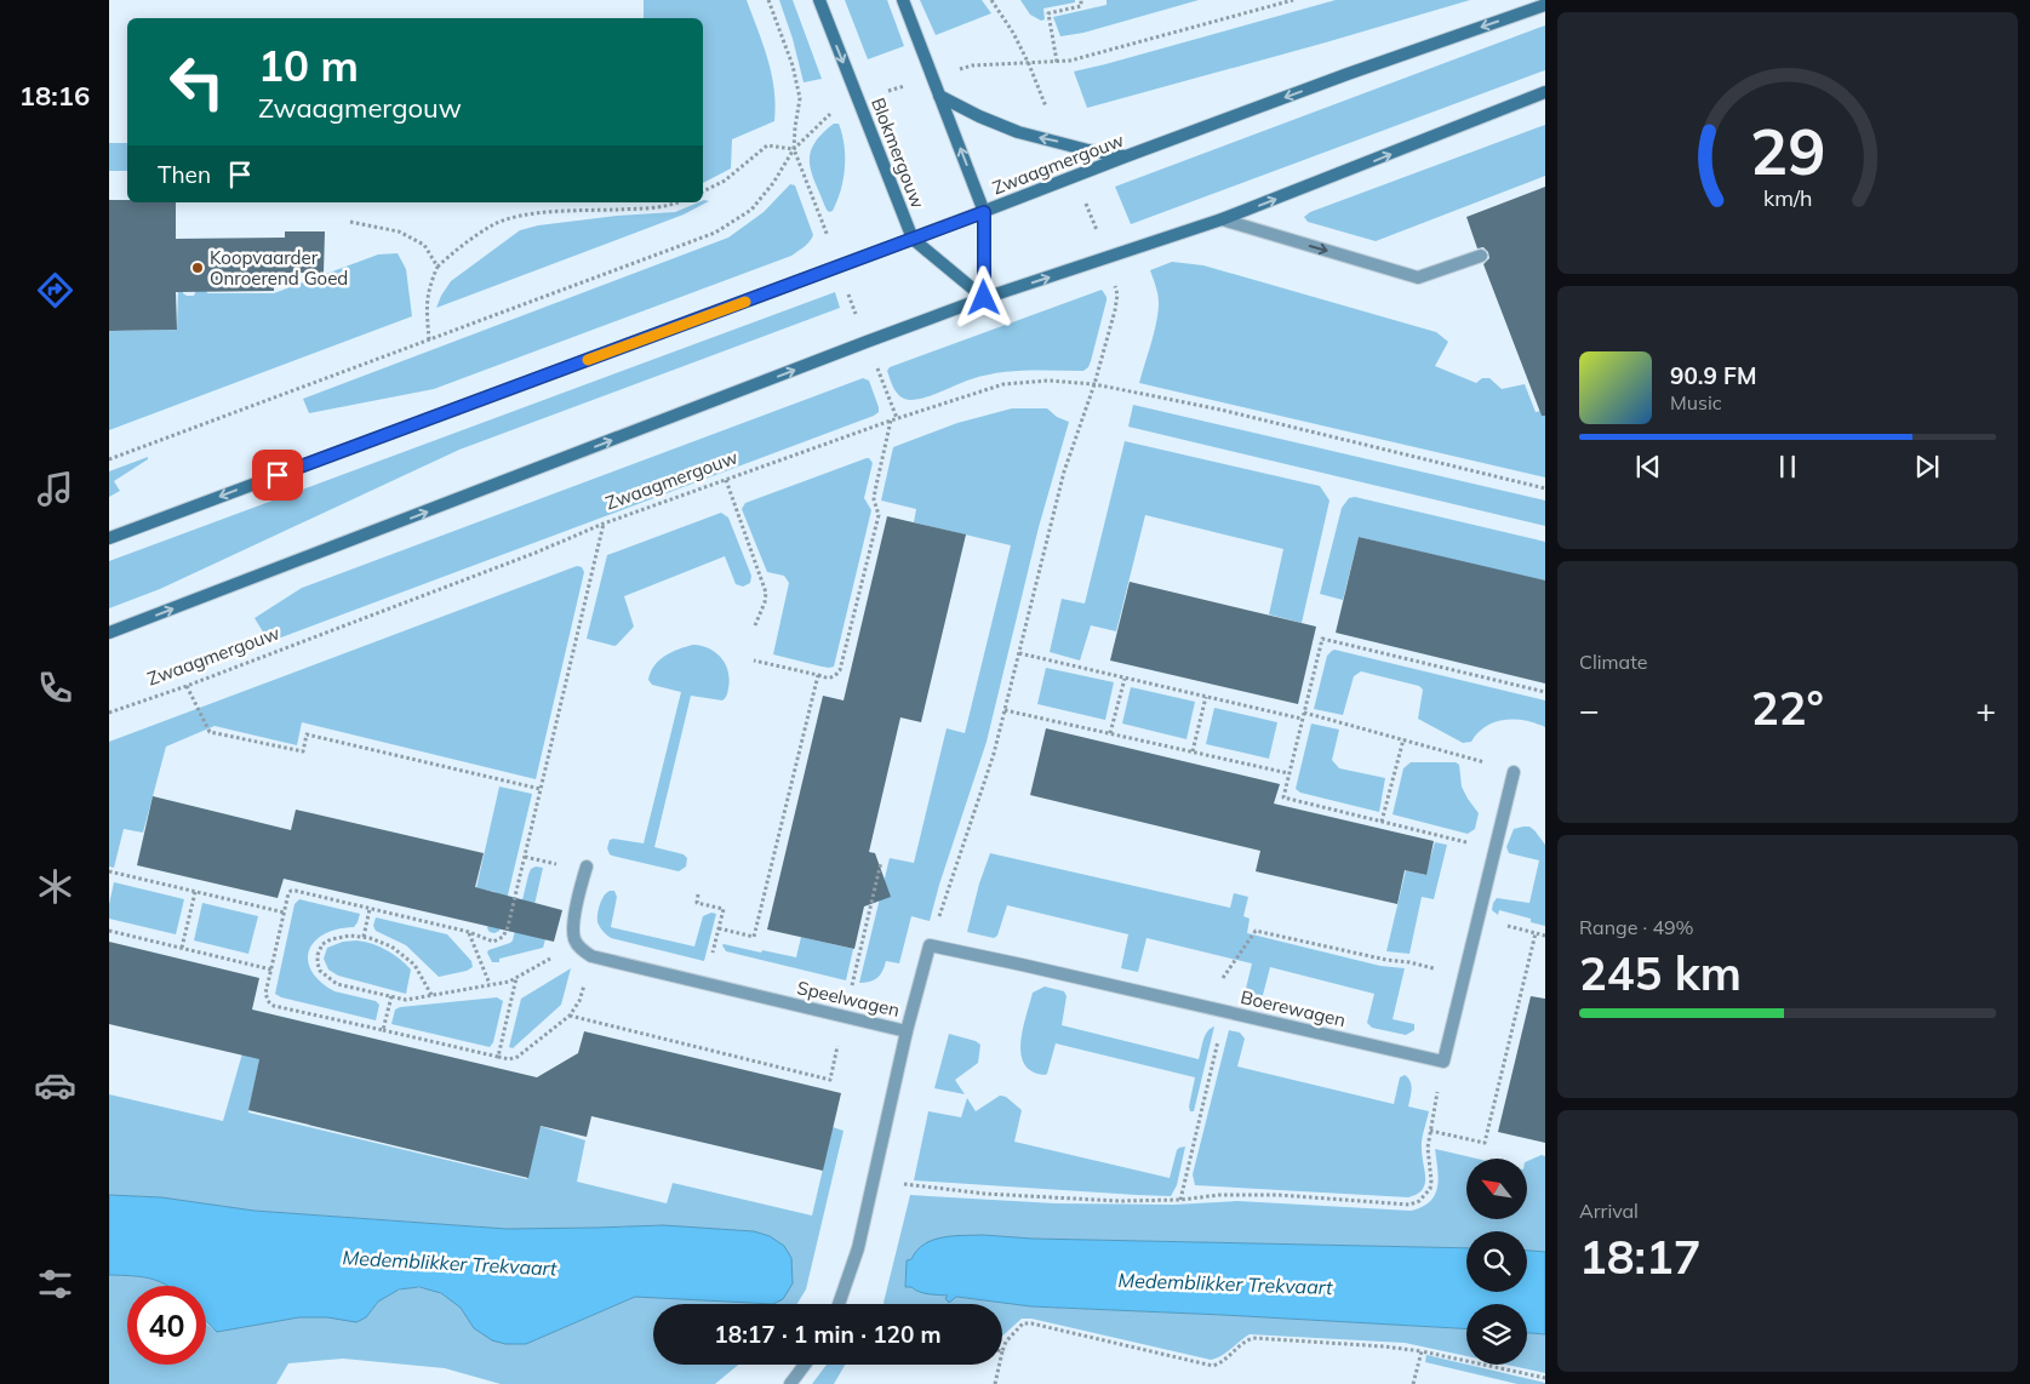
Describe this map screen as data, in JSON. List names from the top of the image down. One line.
{"streets":{"street":["Blokmergouw","Zwaagmergouw","Speelwagen","Boerewagen"]},"crossings":[["Blokmergouw","Zwaagmergouw"]],"water":["Medemblikker Trekvaart"],"places":["Koopvaarder Onroerend Goed"],"north":"top left","page":{"tabs":"18:16","turn":["10 m","Zwaagmergouw"],"then":"Then","song":["90.9 FM","Music"],"tile":["Climate",["Range · 49%","245 km"],["Arrival","18:17"]],"heat":["−","22°","+"],"limit":"40","trip":"18:17 · 1 min · 120 m","gauge":["29","km/h"]}}
